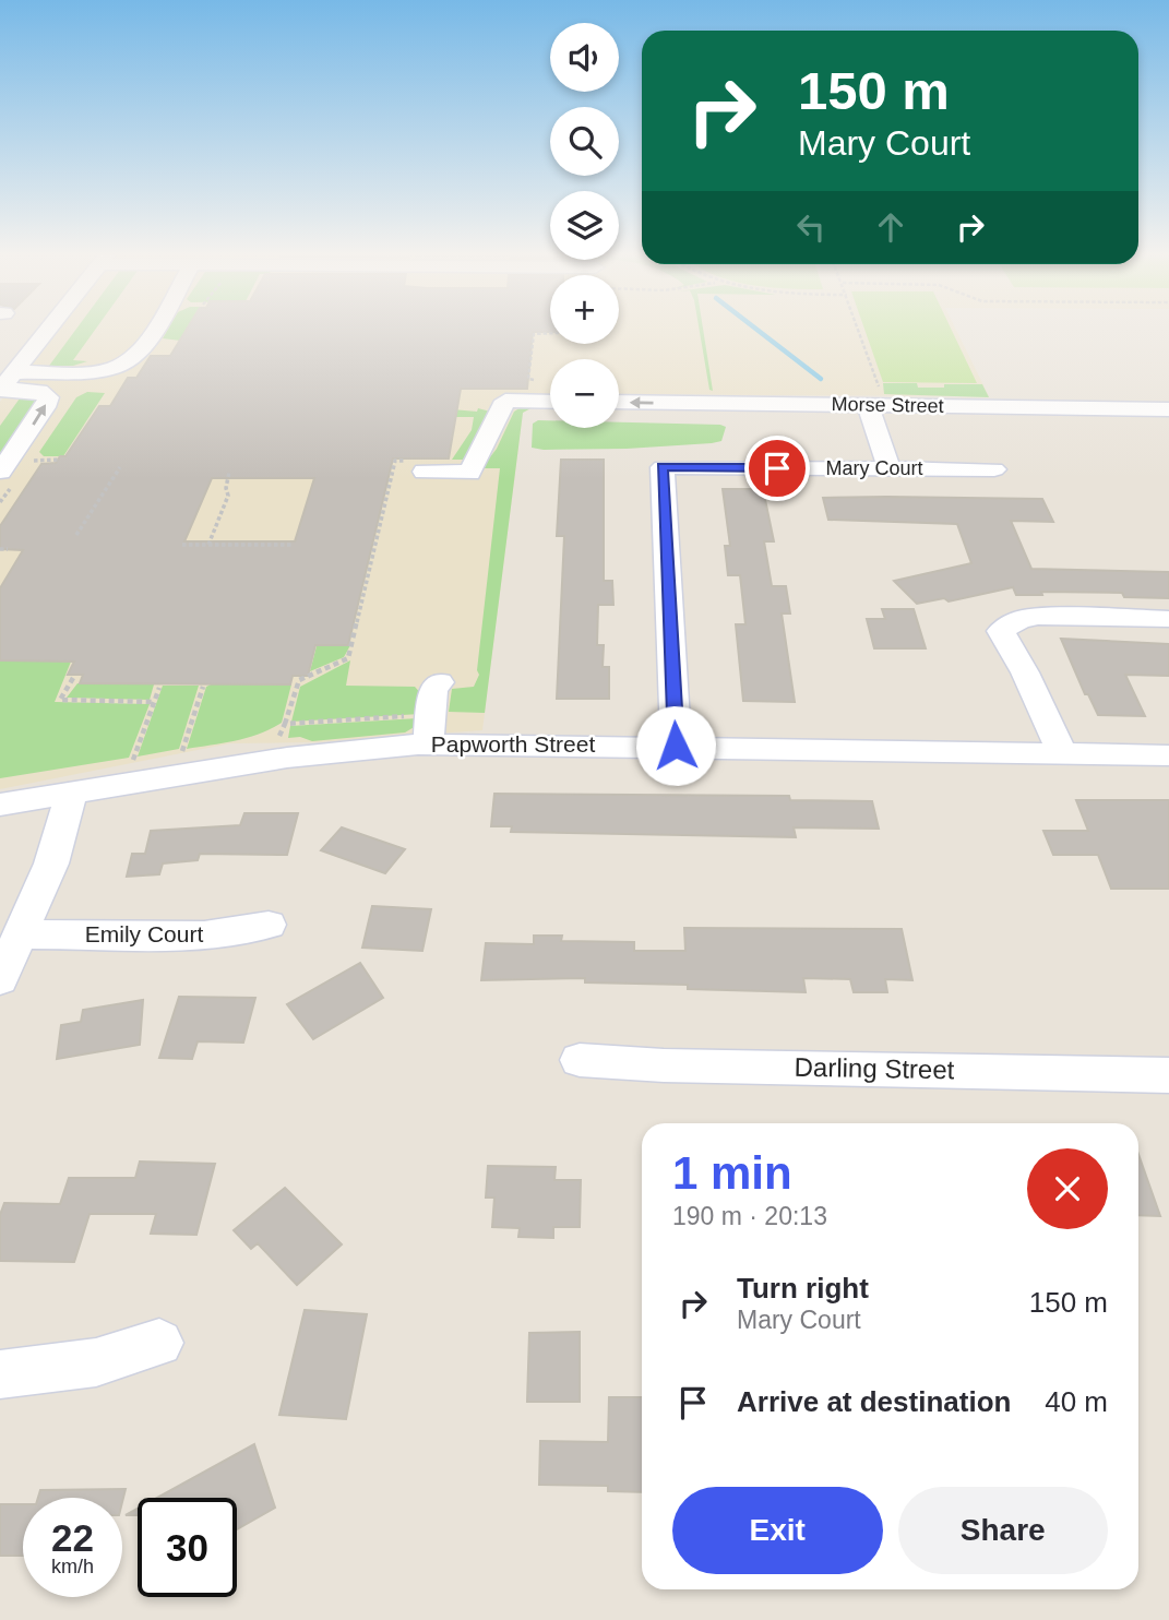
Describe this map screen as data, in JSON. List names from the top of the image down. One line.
{"streets":{"street":["Morse Street","Mary Court","Papworth Street","Emily Court","Darling Street"]},"crossings":[["Mary Court","Papworth Street"]],"one_way":["Morse Street"],"page":{"map_buttons":["+","−"],"turn":["150 m","Mary Court"],"heading":["1 min","190 m · 20:13"],"list":[{"name":"Turn right","note":"Mary Court","value":"150 m"},{"name":"Arrive at destination","value":"40 m"}],"buttons":["Exit","Share"],"speed":"22 km/h","limit":"30"}}
